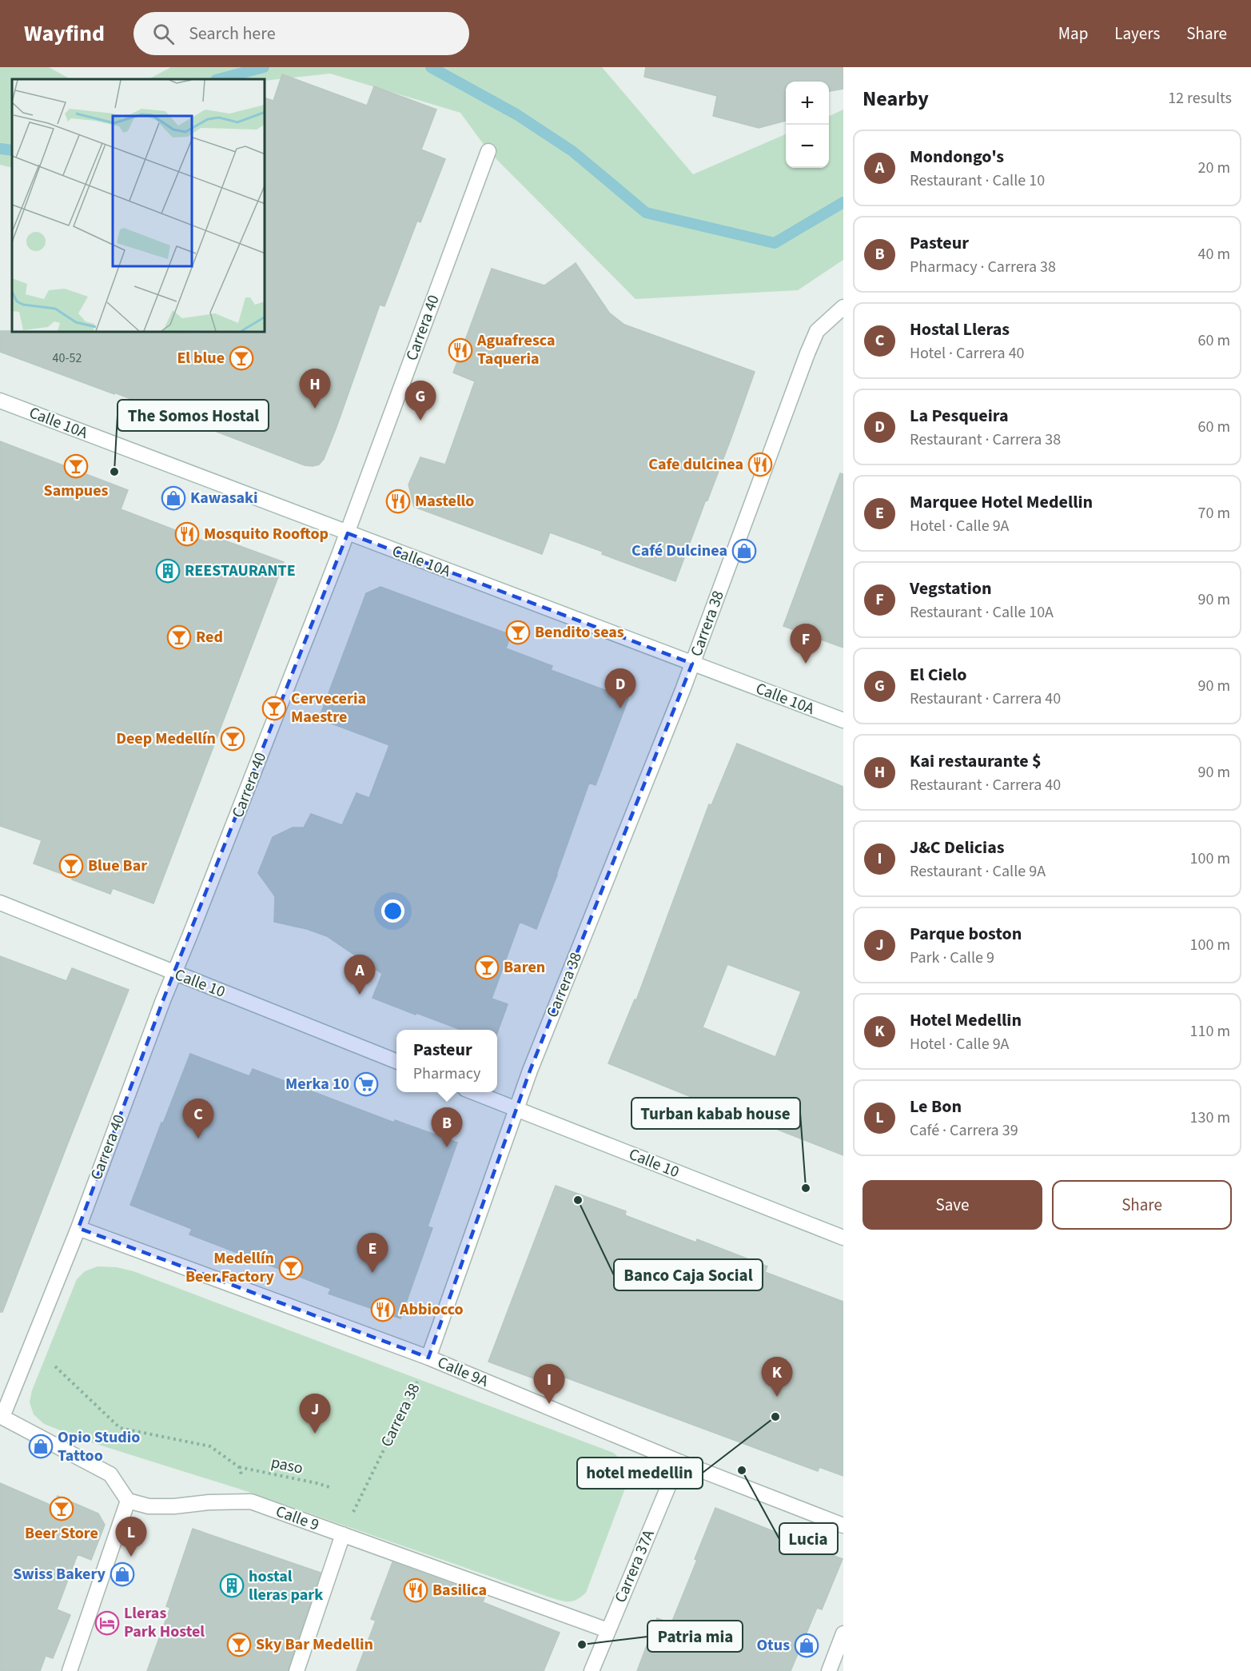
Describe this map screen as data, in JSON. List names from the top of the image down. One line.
{"streets":{"street":["Carrera 40","Calle 10A","Carrera 38","Calle 10","Calle 9A","Calle 9","Carrera 37A"],"path":["paso"]},"crossings":[["Carrera 40","Calle 10A"],["Carrera 40","Calle 10"],["Carrera 40","Calle 9A"],["Calle 10A","Carrera 38"],["Carrera 38","Calle 10"],["Carrera 38","Calle 9A"],["Carrera 38","Calle 9"],["Calle 9A","Carrera 37A"],["Calle 9","Carrera 37A"]],"places":{"restaurant":["Aguafresca Taqueria","Cafe dulcinea","Mastello","Mosquito Rooftop","Abbiocco","Basilica"],"bar":["El blue","Sampues","Bendito seas","Red","Cerveceria Maestre","Deep Medellín","Blue Bar","Baren","Medellín Beer Factory","Beer Store","Sky Bar Medellin"],"other":["The Somos Hostal","Turban kabab house","Banco Caja Social","hotel medellin","Lucia","Patria mia"],"shop":["Kawasaki","Café Dulcinea","Opio Studio Tattoo","Swiss Bakery","Otus"],"building":["REESTAURANTE","hostal lleras park"],"supermarket":["Merka 10"],"hotel":["Lleras Park Hostel"]},"house_numbers":["40-52"],"page":{"header":"Wayfind","search":"Search here","nav":["Map","Layers","Share"],"heading":["Nearby","12 results"],"map_buttons":["+","−"],"list":[{"mark":"A","name":"Mondongo's","note":"Restaurant · Calle 10","value":"20 m"},{"mark":"B","name":"Pasteur","note":"Pharmacy · Carrera 38","value":"40 m"},{"mark":"C","name":"Hostal Lleras","note":"Hotel · Carrera 40","value":"60 m"},{"mark":"D","name":"La Pesqueira","note":"Restaurant · Carrera 38","value":"60 m"},{"mark":"E","name":"Marquee Hotel Medellin","note":"Hotel · Calle 9A","value":"70 m"},{"mark":"F","name":"Vegstation","note":"Restaurant · Calle 10A","value":"90 m"},{"mark":"G","name":"El Cielo","note":"Restaurant · Carrera 40","value":"90 m"},{"mark":"H","name":"Kai restaurante $","note":"Restaurant · Carrera 40","value":"90 m"},{"mark":"I","name":"J&C Delicias","note":"Restaurant · Calle 9A","value":"100 m"},{"mark":"J","name":"Parque boston","note":"Park · Calle 9","value":"100 m"},{"mark":"K","name":"Hotel Medellin","note":"Hotel · Calle 9A","value":"110 m"},{"mark":"L","name":"Le Bon","note":"Café · Carrera 39","value":"130 m"}],"pins":["H","G","F","D","A","C","B","E","K","I","J","L"],"popup":["Pasteur","Pharmacy"],"buttons":["Save","Share"]}}
